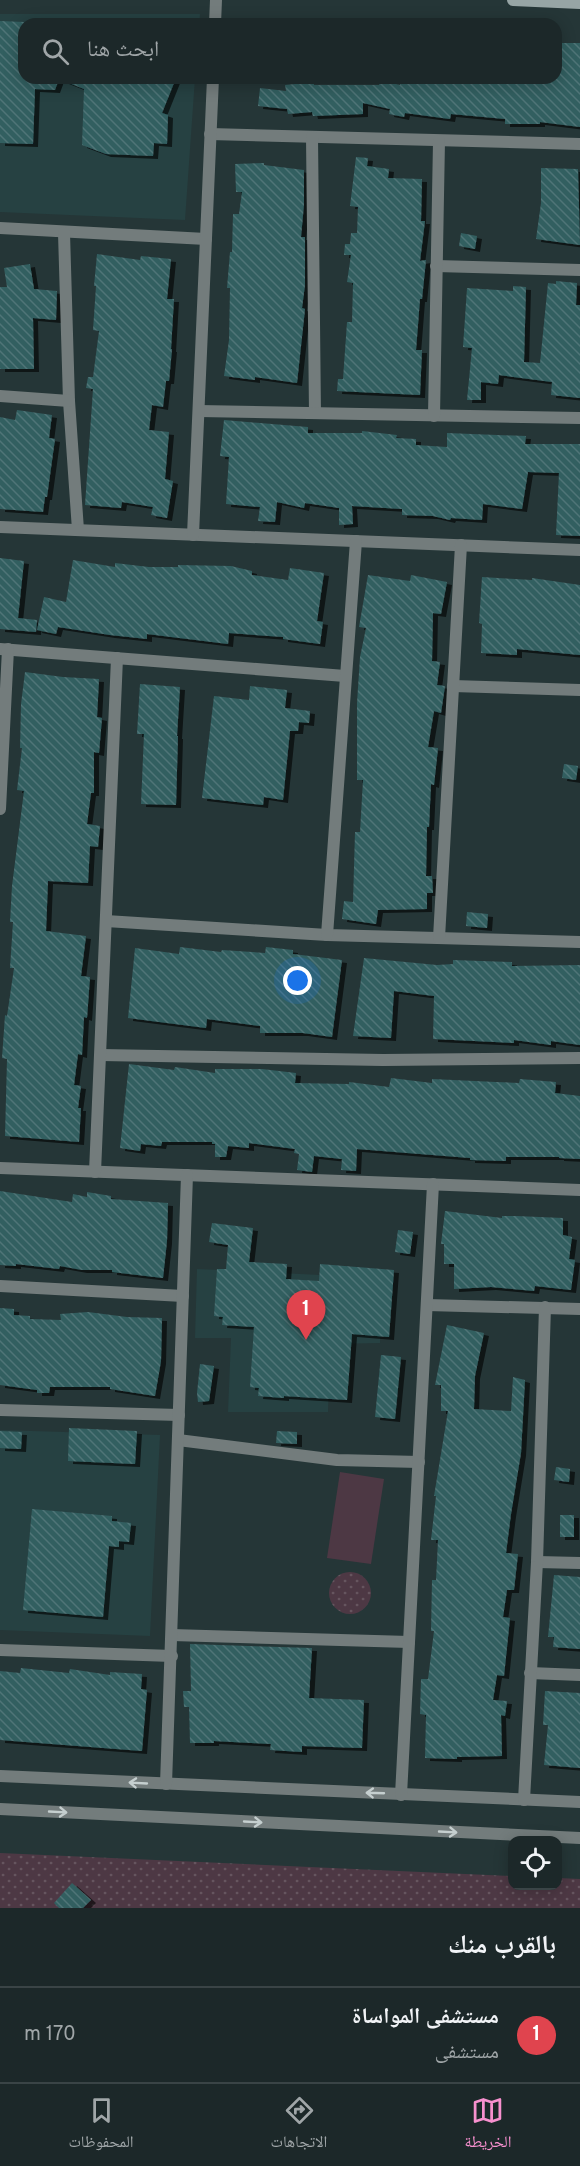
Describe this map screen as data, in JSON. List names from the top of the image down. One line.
{"page":{"search":"ابحث هنا","pins":"1","heading":"بالقرب منك","list":[{"mark":"1","name":"مستشفى المواساة","note":"مستشفى","value":"170 m"}],"nav":["الخريطة","الاتجاهات","المحفوظات"]}}
